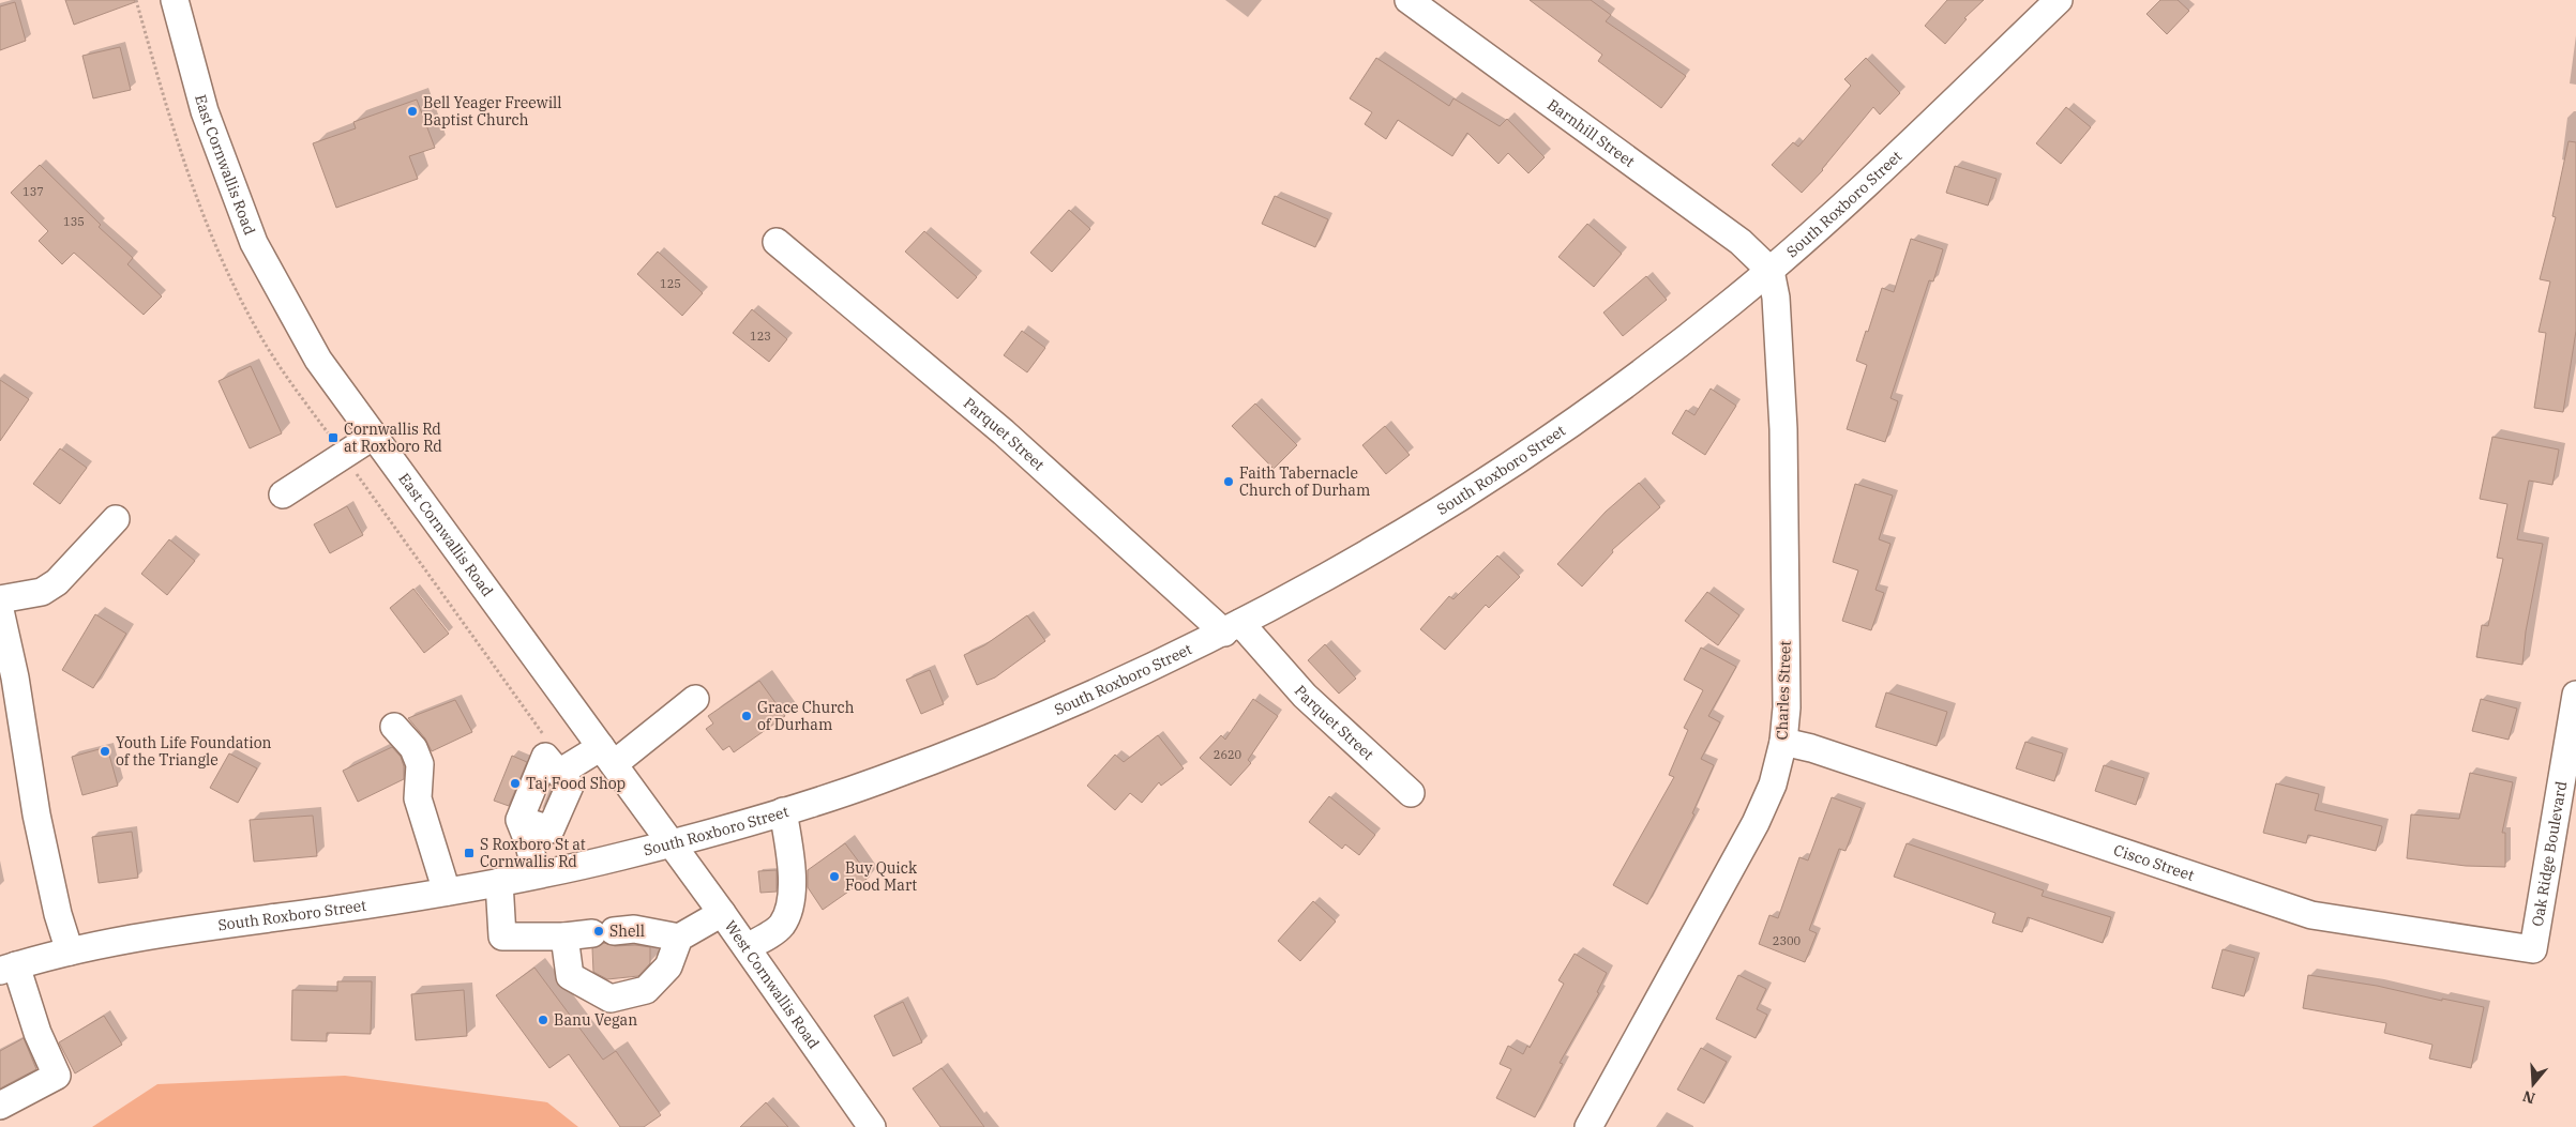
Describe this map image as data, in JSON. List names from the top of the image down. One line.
{"streets":{"street":["Barnhill Street","East Cornwallis Road","South Roxboro Street","Parquet Street","Charles Street","Oak Ridge Boulevard","Cisco Street","West Cornwallis Road"]},"crossings":[["Barnhill Street","South Roxboro Street"],["Barnhill Street","Charles Street"],["East Cornwallis Road","South Roxboro Street"],["East Cornwallis Road","West Cornwallis Road"],["South Roxboro Street","Parquet Street"],["South Roxboro Street","Charles Street"],["South Roxboro Street","West Cornwallis Road"],["Charles Street","Cisco Street"],["Oak Ridge Boulevard","Cisco Street"]],"places":{"other":["Bell Yeager Freewill Baptist Church","Faith Tabernacle Church of Durham","Grace Church of Durham","Youth Life Foundation of the Triangle","Taj Food Shop","Buy Quick Food Mart","Shell","Banu Vegan"],"transit":["Cornwallis Rd at Roxboro Rd","S Roxboro St at Cornwallis Rd"]},"house_numbers":["137","135","125","123","2620","2300"],"north":"bottom"}
